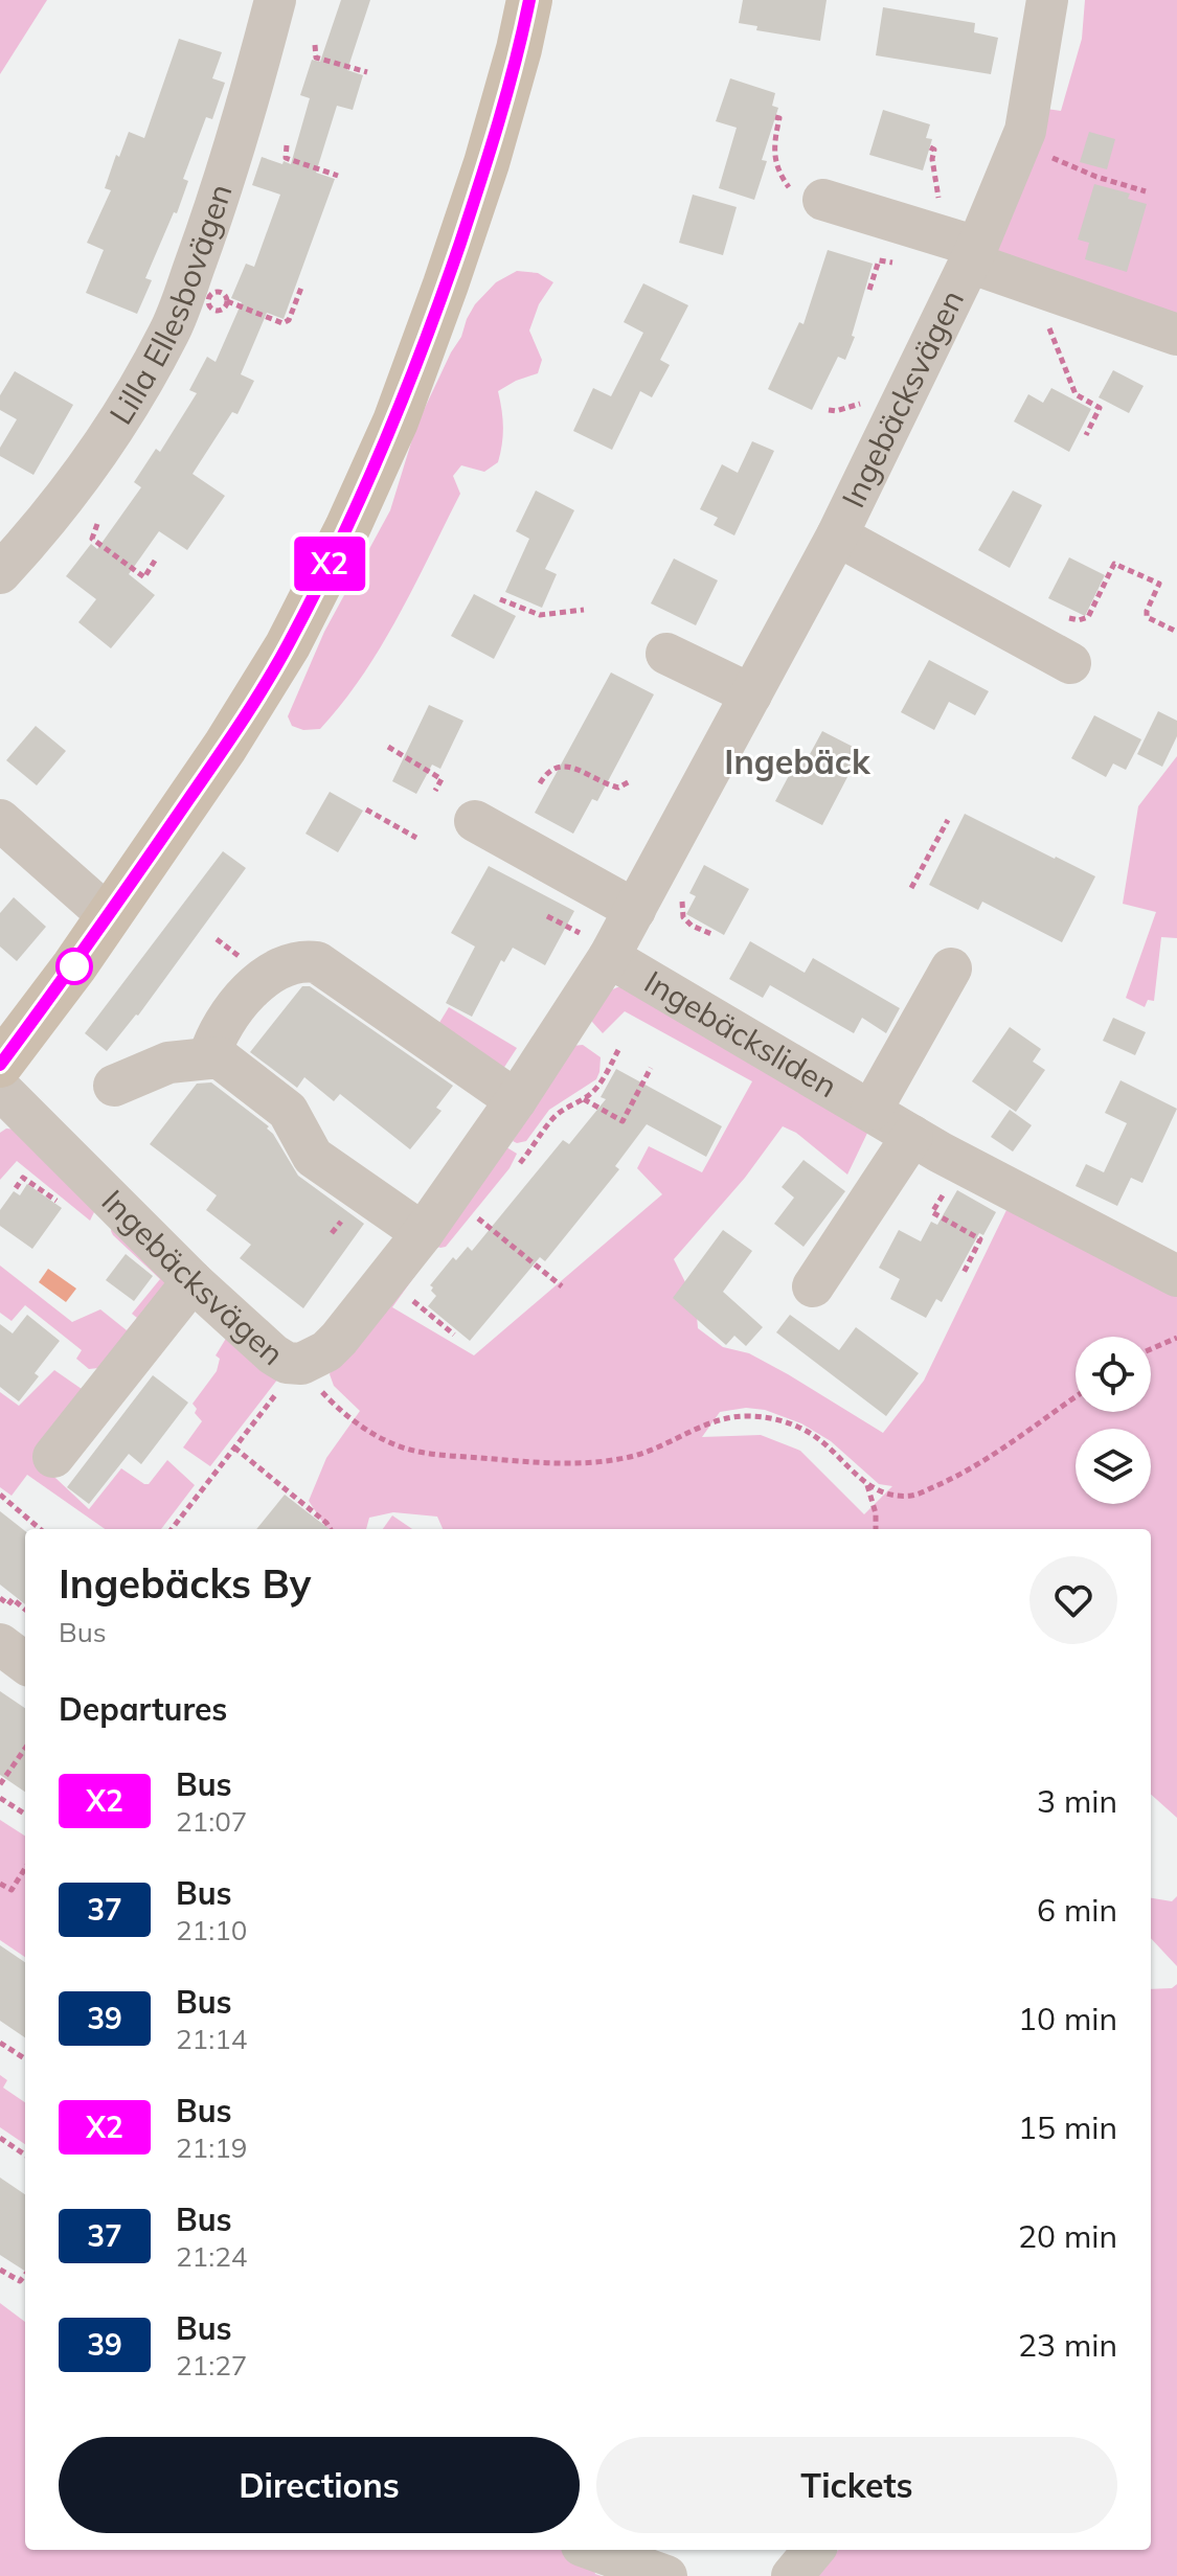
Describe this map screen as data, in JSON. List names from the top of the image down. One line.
{"streets":{"street":["Lilla Ellesbovägen","Ingebäcksvägen","Ingebäcksliden"]},"crossings":[["Ingebäcksvägen","Ingebäcksliden"]],"districts":["Ingebäck"],"lines":["bus line X2"],"page":{"on_map":"X2","heading":[["Ingebäcks By","Bus"],"Departures"],"list":[{"mark":"X2","name":"Bus","note":"21:07","value":"3 min"},{"mark":"37","name":"Bus","note":"21:10","value":"6 min"},{"mark":"39","name":"Bus","note":"21:14","value":"10 min"},{"mark":"X2","name":"Bus","note":"21:19","value":"15 min"},{"mark":"37","name":"Bus","note":"21:24","value":"20 min"},{"mark":"39","name":"Bus","note":"21:27","value":"23 min"}],"buttons":["Directions","Tickets"]}}
